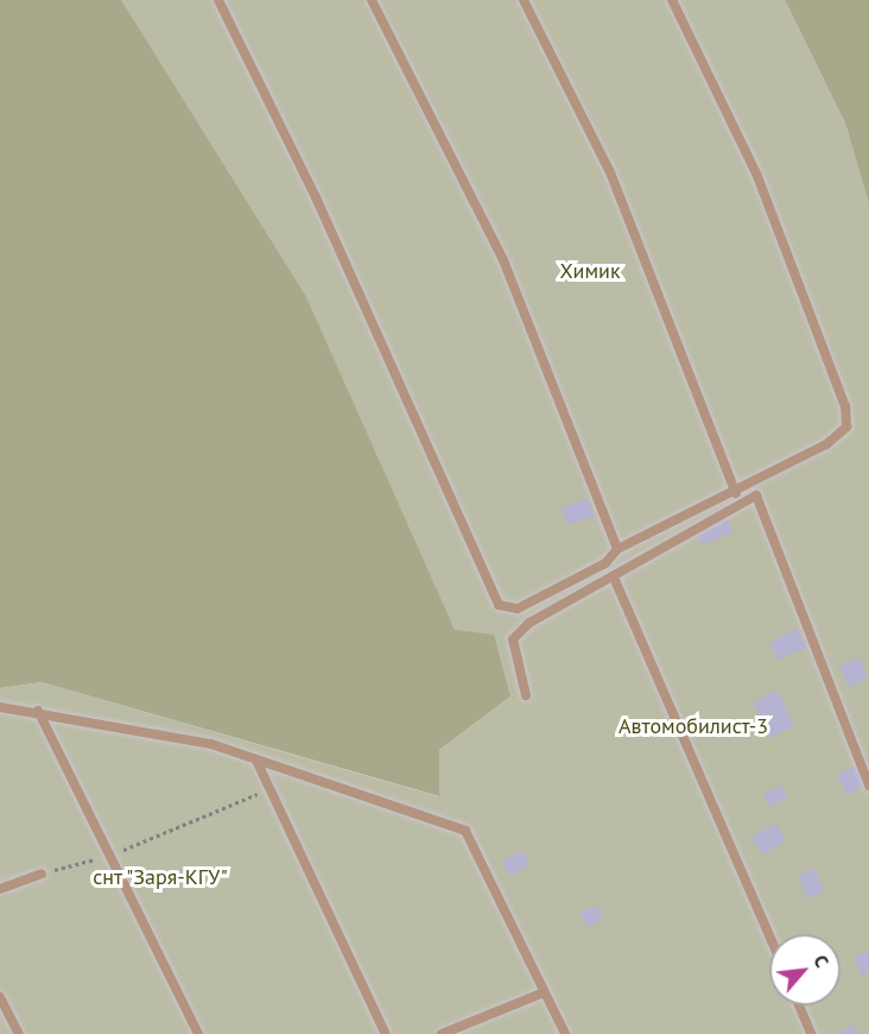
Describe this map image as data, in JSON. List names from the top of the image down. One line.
{"parks":["Химик","Автомобилист-3","снт \"Заря-КГУ\""],"north":"top right"}
